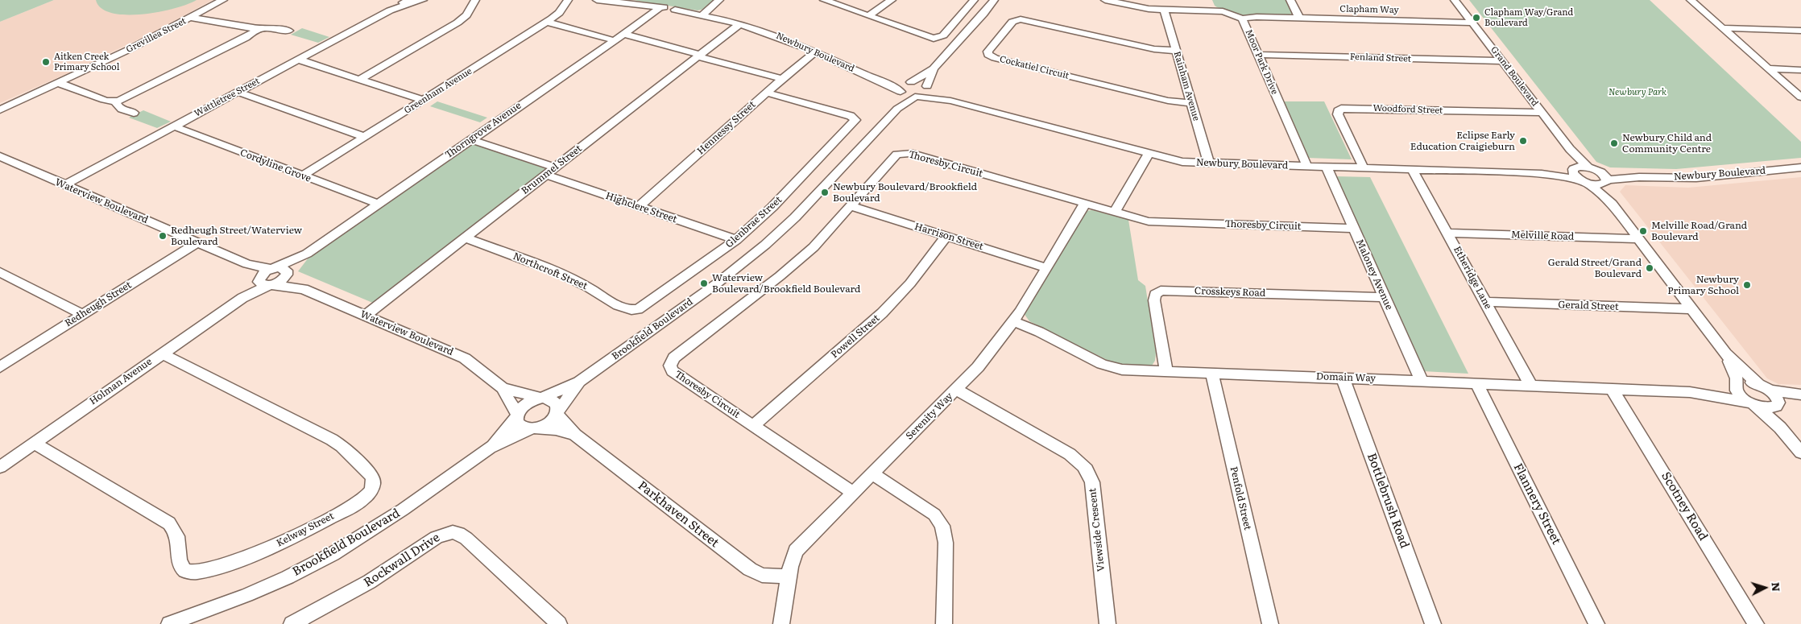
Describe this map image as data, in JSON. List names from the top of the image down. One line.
{"streets":{"street":["Clapham Way","Grevillea Street","Newbury Boulevard","Fenland Street","Moor Park Drive","Cockatiel Circuit","Grand Boulevard","Rainham Avenue","Greenham Avenue","Wattletree Street","Woodford Street","Hennessy Street","Thorngrove Avenue","Thoresby Circuit","Cordyline Grove","Brummel Street","Waterview Boulevard","Highclere Street","Glenbrae Street","Melville Road","Harrison Street","Northcroft Street","Maloney Avenue","Etheridge Lane","Crosskeys Road","Redheugh Street","Gerald Street","Brookfield Boulevard","Powell Street","Domain Way","Holman Avenue","Serenity Way","Penfold Street","Bottlebrush Road","Flannery Street","Scotney Road","Parkhaven Street","Kelway Street","Viewside Crescent","Rockwall Drive"]},"crossings":[["Clapham Way","Moor Park Drive"],["Clapham Way","Grand Boulevard"],["Newbury Boulevard","Moor Park Drive"],["Newbury Boulevard","Grand Boulevard"],["Newbury Boulevard","Rainham Avenue"],["Newbury Boulevard","Woodford Street"],["Newbury Boulevard","Hennessy Street"],["Newbury Boulevard","Thorngrove Avenue"],["Newbury Boulevard","Brummel Street"],["Newbury Boulevard","Maloney Avenue"],["Newbury Boulevard","Etheridge Lane"],["Newbury Boulevard","Brookfield Boulevard"],["Fenland Street","Moor Park Drive"],["Fenland Street","Grand Boulevard"],["Moor Park Drive","Rainham Avenue"],["Cockatiel Circuit","Rainham Avenue"],["Grand Boulevard","Woodford Street"],["Greenham Avenue","Cordyline Grove"],["Wattletree Street","Cordyline Grove"],["Wattletree Street","Waterview Boulevard"],["Hennessy Street","Highclere Street"],["Hennessy Street","Glenbrae Street"],["Thorngrove Avenue","Cordyline Grove"],["Thorngrove Avenue","Waterview Boulevard"],["Thorngrove Avenue","Holman Avenue"],["Thoresby Circuit","Harrison Street"],["Thoresby Circuit","Maloney Avenue"],["Thoresby Circuit","Powell Street"],["Thoresby Circuit","Serenity Way"],["Brummel Street","Waterview Boulevard"],["Brummel Street","Highclere Street"],["Brummel Street","Northcroft Street"],["Waterview Boulevard","Redheugh Street"],["Waterview Boulevard","Brookfield Boulevard"],["Waterview Boulevard","Holman Avenue"],["Waterview Boulevard","Parkhaven Street"],["Highclere Street","Glenbrae Street"],["Glenbrae Street","Northcroft Street"],["Melville Road","Etheridge Lane"],["Harrison Street","Powell Street"],["Harrison Street","Serenity Way"],["Maloney Avenue","Crosskeys Road"],["Maloney Avenue","Domain Way"],["Etheridge Lane","Gerald Street"],["Etheridge Lane","Domain Way"],["Crosskeys Road","Domain Way"],["Brookfield Boulevard","Parkhaven Street"],["Domain Way","Serenity Way"],["Domain Way","Penfold Street"],["Domain Way","Bottlebrush Road"],["Domain Way","Flannery Street"],["Domain Way","Scotney Road"],["Holman Avenue","Kelway Street"],["Serenity Way","Parkhaven Street"],["Serenity Way","Viewside Crescent"]],"parks":["Newbury Park"],"places":["Clapham Way/Grand Boulevard","Aitken Creek Primary School","Eclipse Early Education Craigieburn","Newbury Child and Community Centre","Newbury Boulevard/Brookfield Boulevard","Melville Road/Grand Boulevard","Redheugh Street/Waterview Boulevard","Gerald Street/Grand Boulevard","Waterview Boulevard/Brookfield Boulevard","Newbury Primary School"],"north":"right"}
